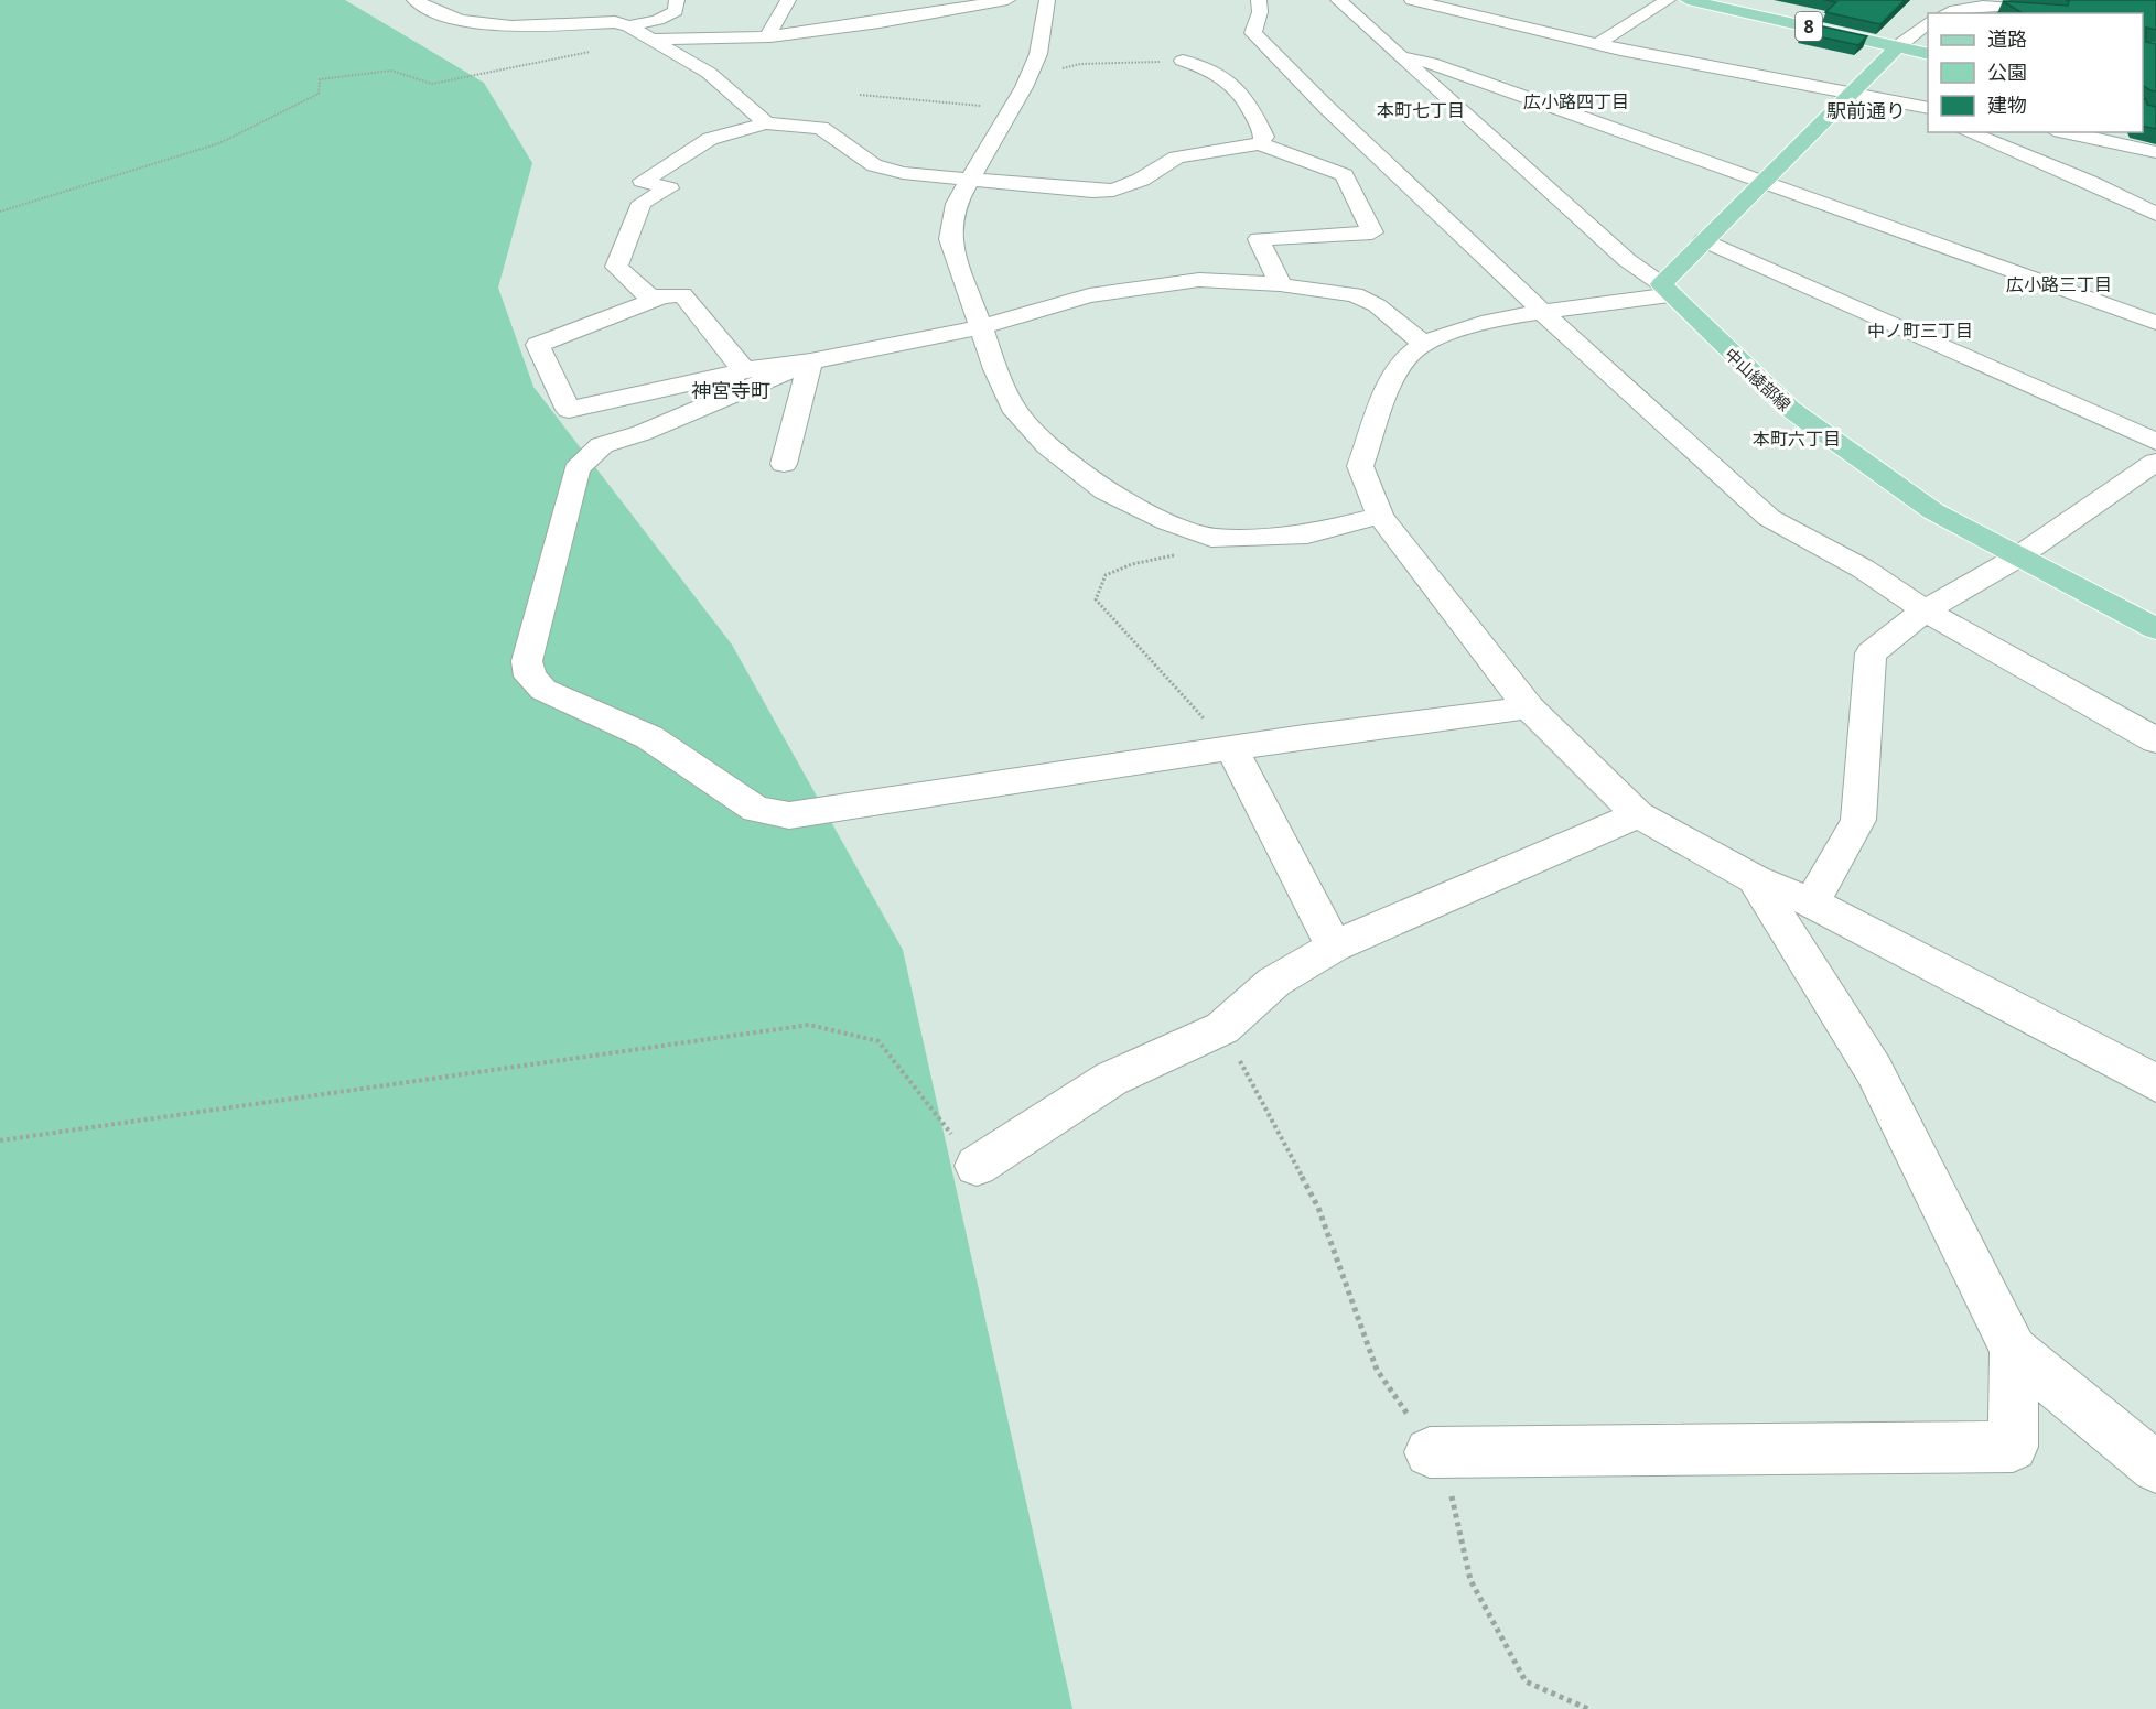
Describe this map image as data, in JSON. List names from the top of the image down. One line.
{"streets":{"main road":["8","中山綾部線"]},"districts":["広小路四丁目","本町七丁目","駅前通り","広小路三丁目","中ノ町三丁目","神宮寺町","本町六丁目"],"legend":["道路","公園","建物"]}
